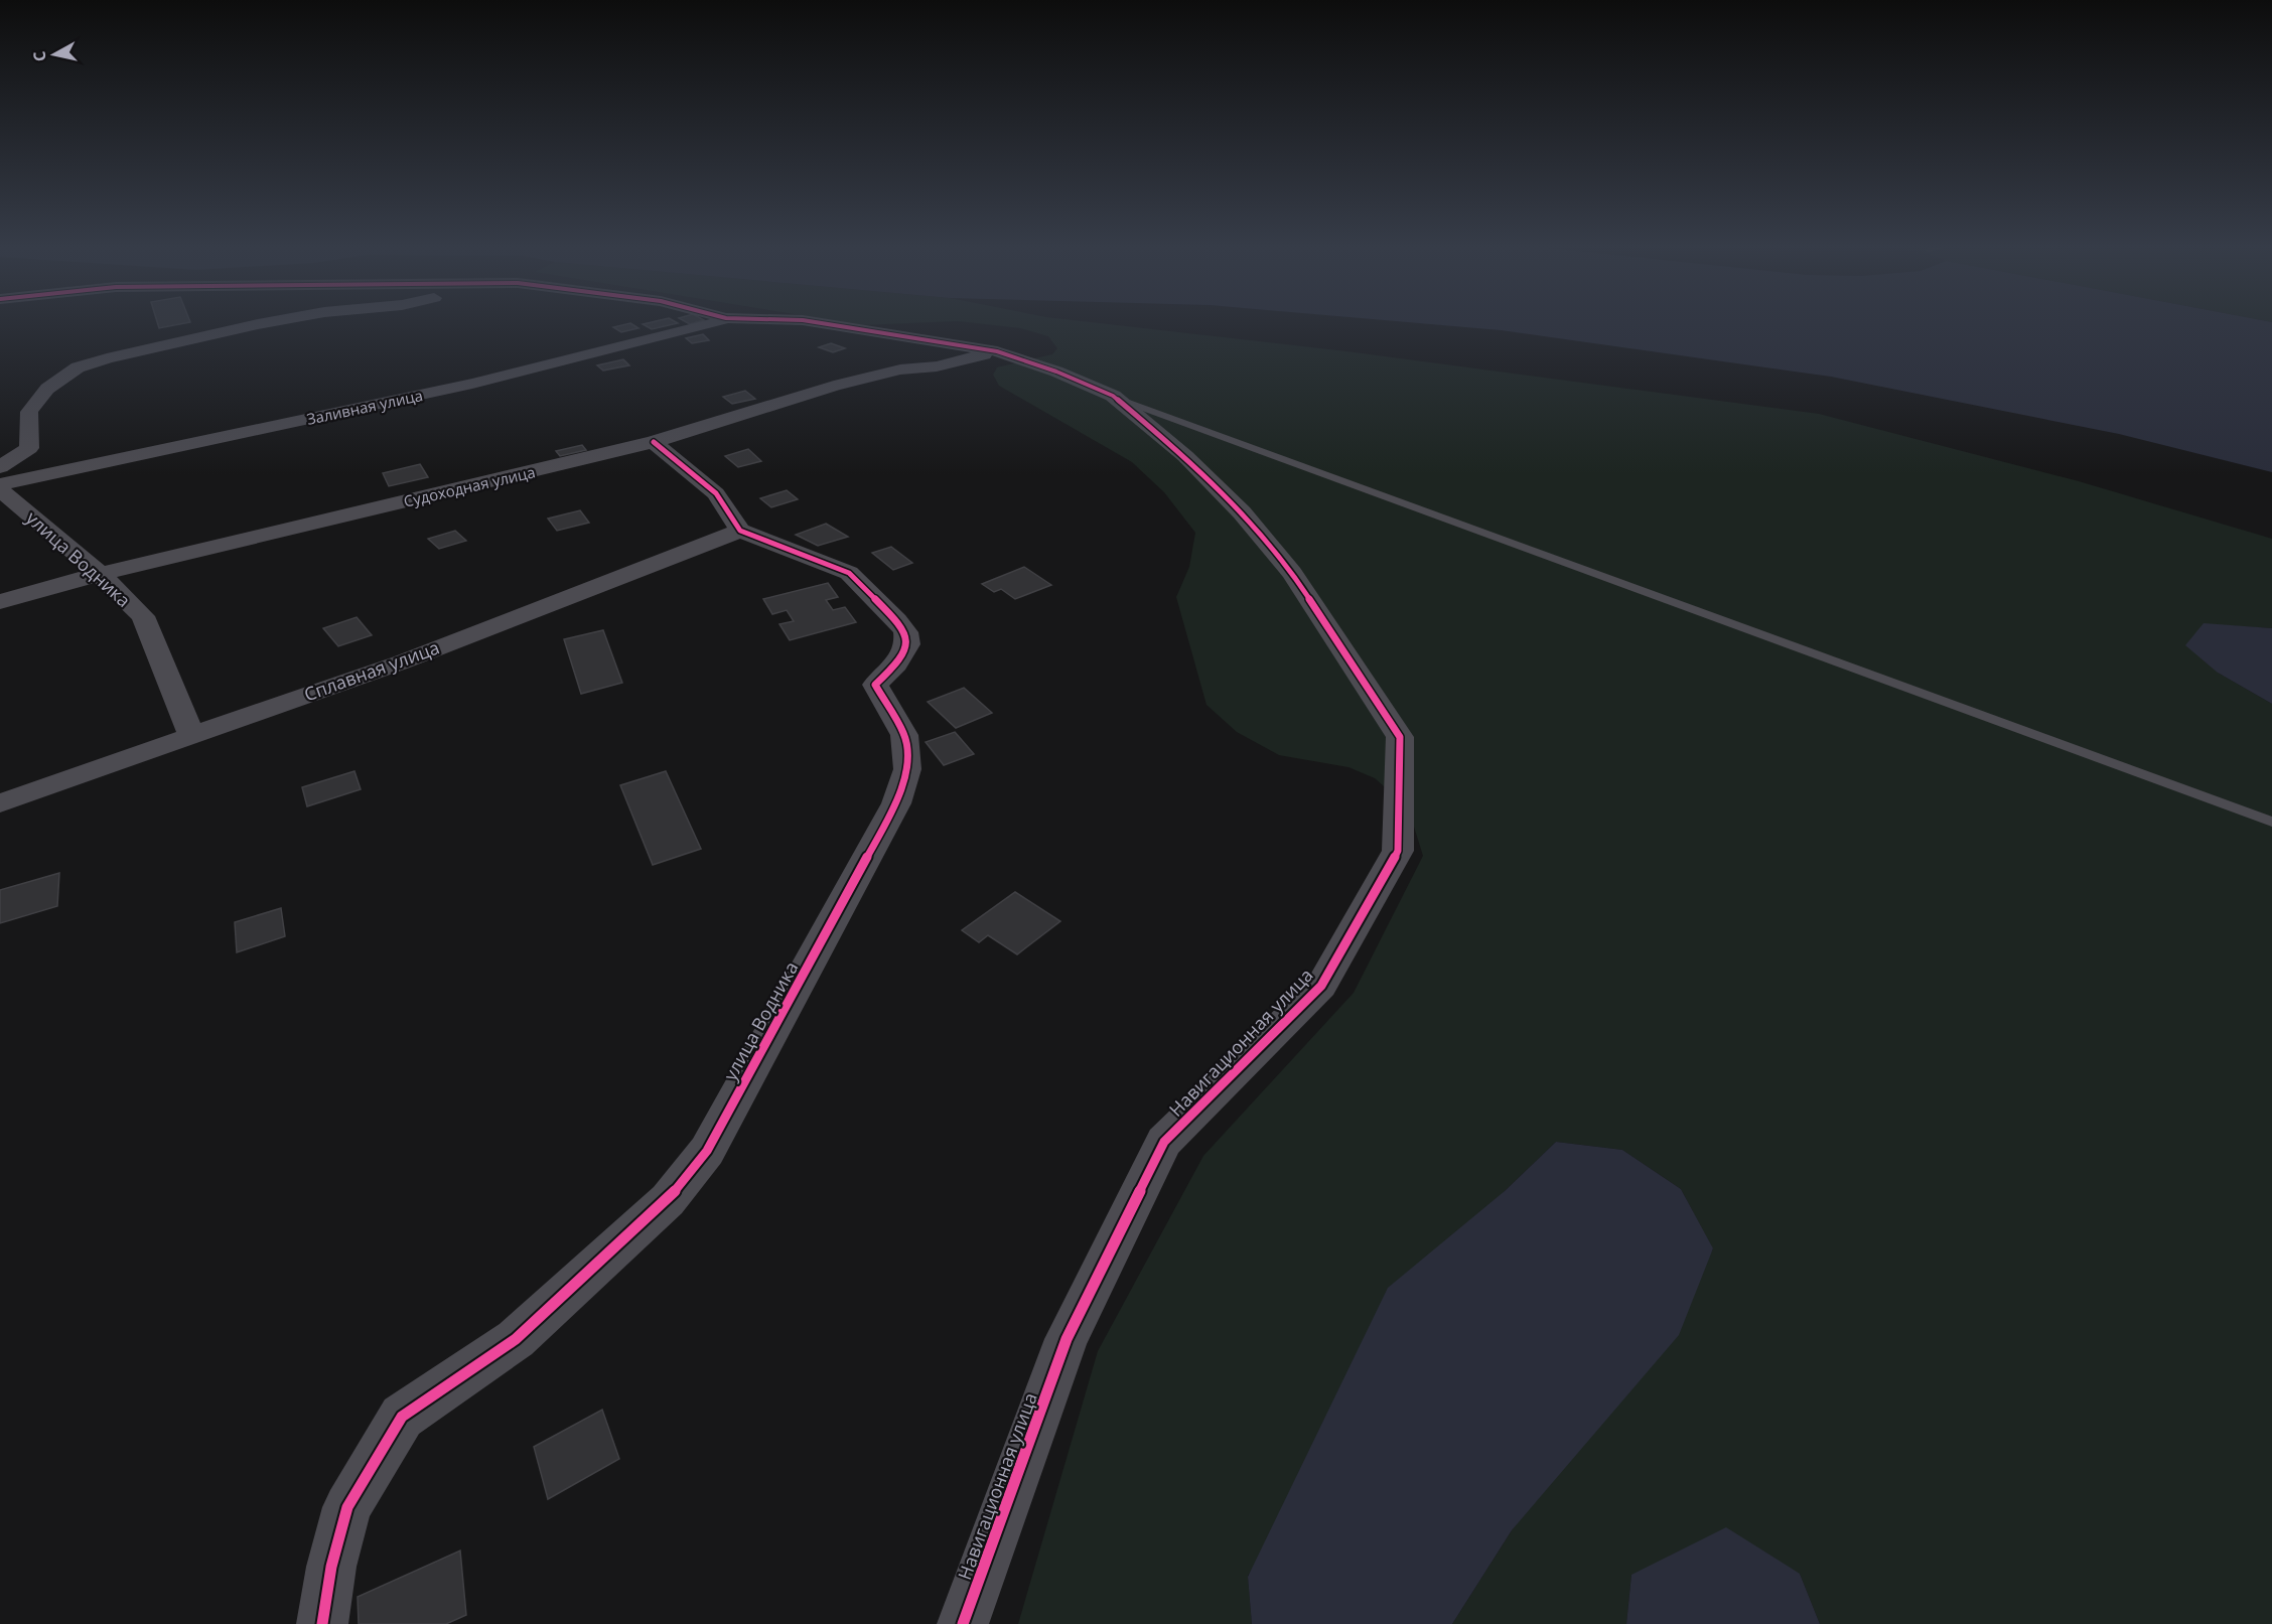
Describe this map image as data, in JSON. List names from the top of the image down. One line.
{"streets":{"street":["Заливная улица","Судоходная улица","улица Водника","Сплавная улица","Навигационная улица"]},"crossings":[["Судоходная улица","улица Водника"],["Судоходная улица","Навигационная улица"],["улица Водника","Сплавная улица"]],"north":"left"}
